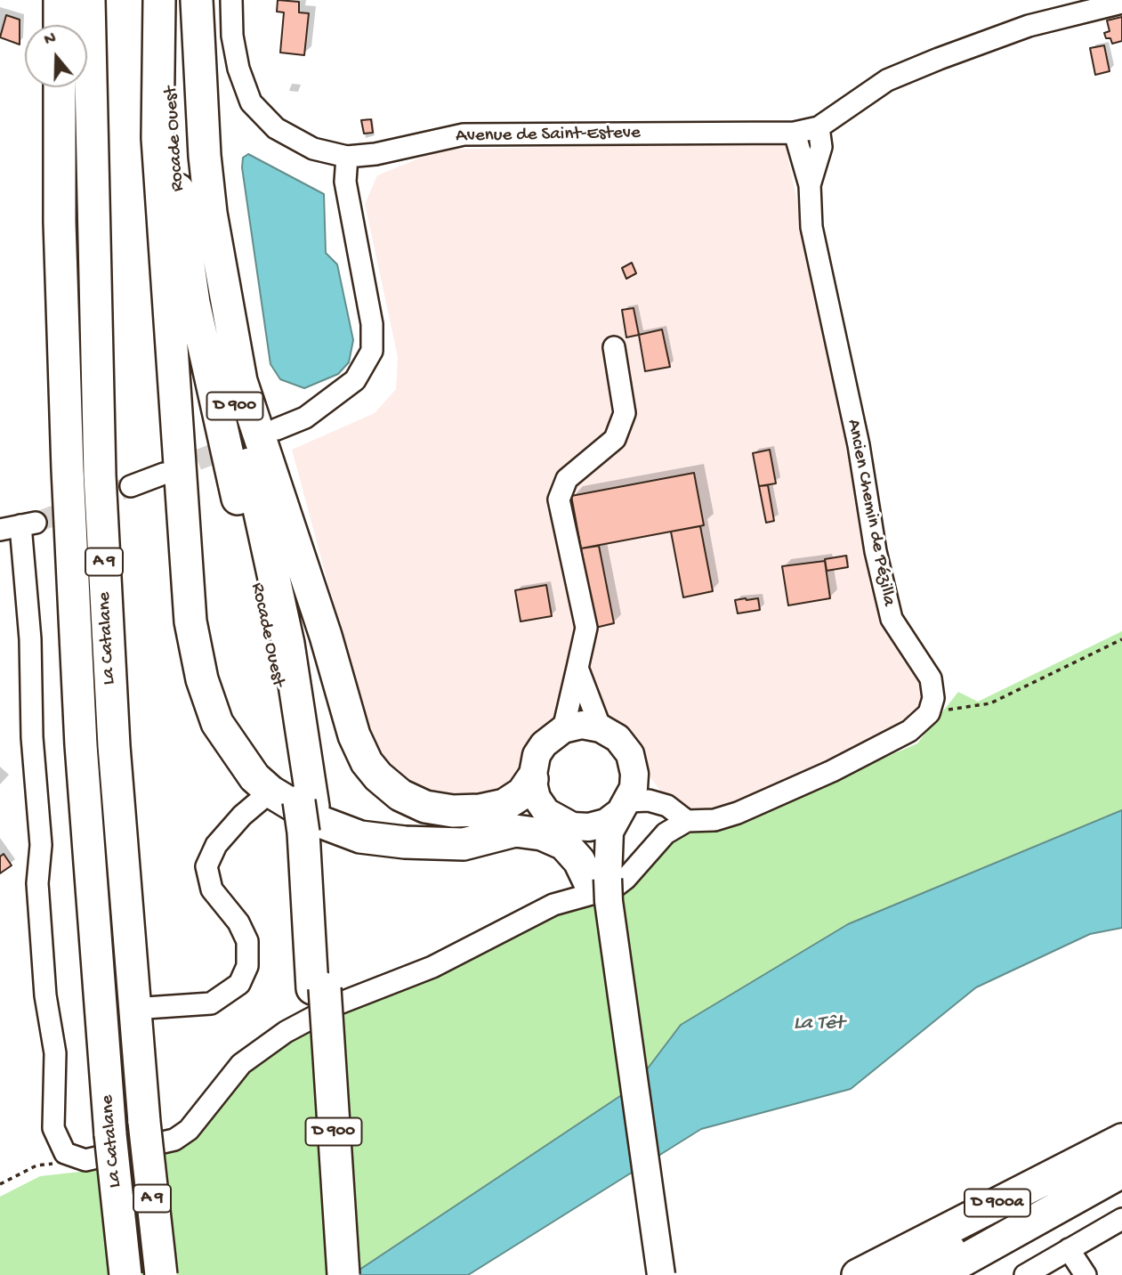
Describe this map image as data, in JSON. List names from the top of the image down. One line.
{"streets":{"highway":["Rocade Ouest","D 900","A 9","La Catalane","D 900a"],"street":["Avenue de Saint-Esteve","Ancien Chemin de Pézilla"]},"crossings":[["Avenue de Saint-Esteve","Ancien Chemin de Pézilla"]],"water":["La Têt"],"north":"top"}
